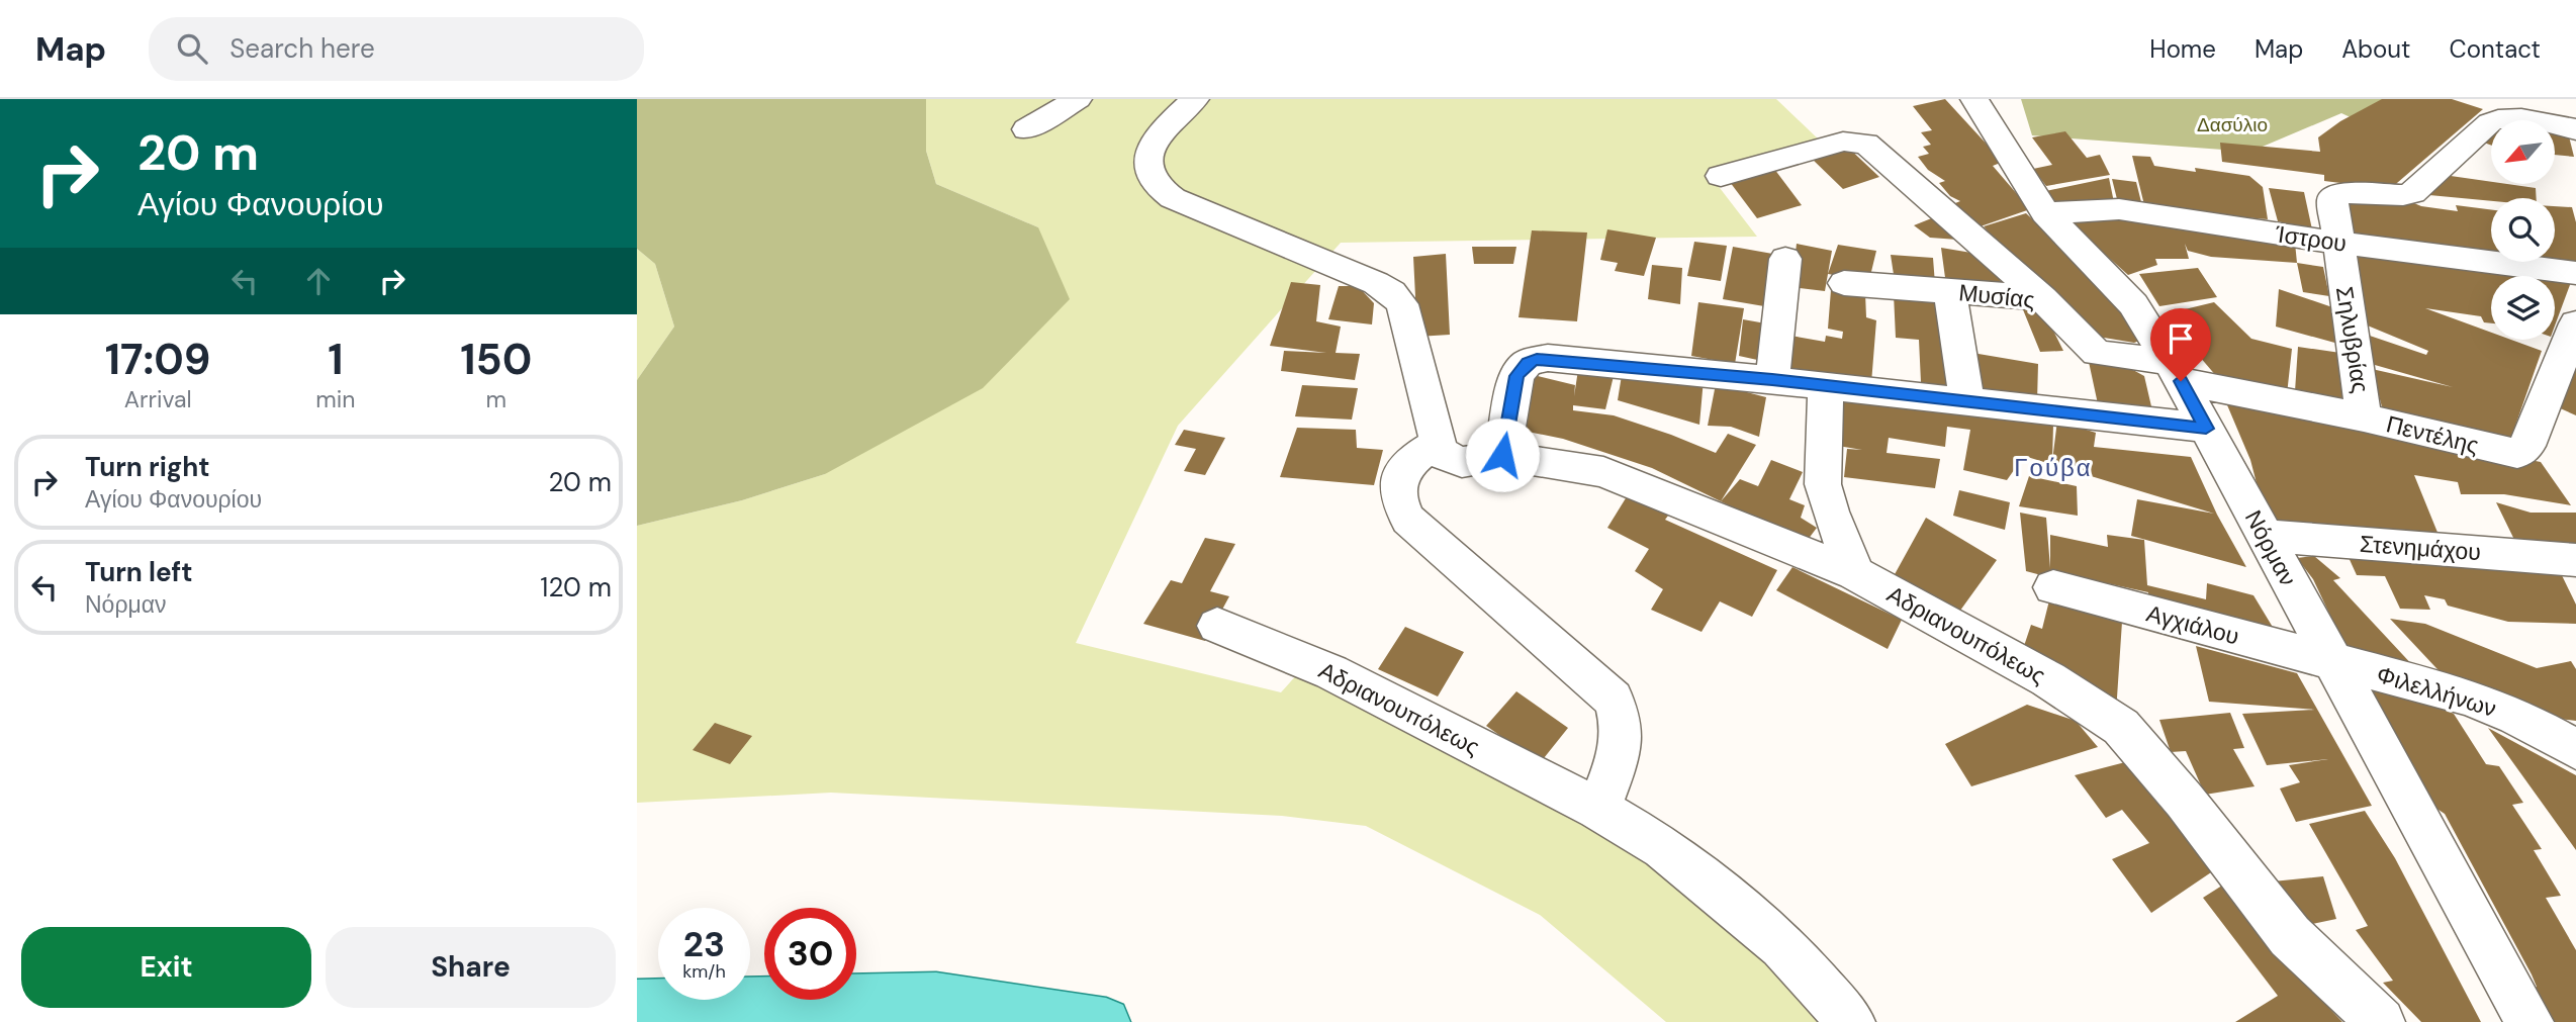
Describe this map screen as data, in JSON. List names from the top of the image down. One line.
{"streets":{"street":["Ίστρου","Μυσίας","Σηλυβρίας","Πεντέλης","Νόρμαν","Στενημάχου","Αγχιάλου","Αδριανουπόλεως","Φιλελλήνων"]},"crossings":[["Ίστρου","Σηλυβρίας"],["Ίστρου","Νόρμαν"],["Μυσίας","Πεντέλης"],["Μυσίας","Νόρμαν"],["Σηλυβρίας","Πεντέλης"],["Πεντέλης","Νόρμαν"],["Νόρμαν","Στενημάχου"],["Νόρμαν","Αγχιάλου"],["Νόρμαν","Φιλελλήνων"],["Αγχιάλου","Φιλελλήνων"]],"districts":["Γούβα"],"parks":["Δασύλιο"],"north":"bottom left","page":{"header":"Map","search":"Search here","nav":["Home","Map","About","Contact"],"turn":["20 m","Αγίου Φανουρίου"],"eta":["17:09","Arrival","1","min","150","m"],"list":[{"name":"Turn right","note":"Αγίου Φανουρίου","value":"20 m"},{"name":"Turn left","note":"Νόρμαν","value":"120 m"}],"speed":"23 km/h","limit":"30","buttons":["Exit","Share"]}}
